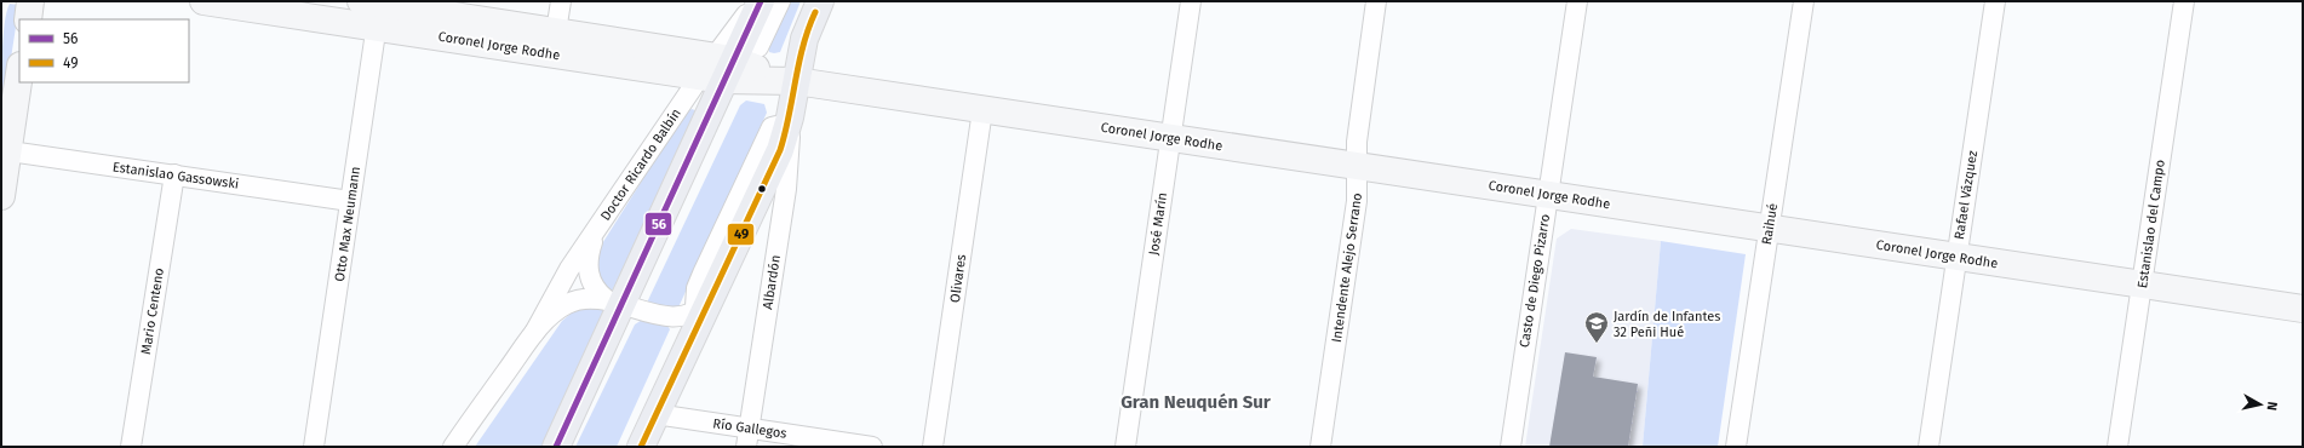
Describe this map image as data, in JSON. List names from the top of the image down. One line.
{"streets":{"main road":["Coronel Jorge Rodhe"],"street":["Doctor Ricardo Balbín","Estanislao Gassowski","Rafael Vázquez","Otto Max Neumann","José Marín","Raihué","Estanislao del Campo","Intendente Alejo Serrano","Olivares","Casto de Diego Pizarro","Albardón","Mario Centeno","Río Gallegos"]},"crossings":[["Coronel Jorge Rodhe","Doctor Ricardo Balbín"],["Coronel Jorge Rodhe","Rafael Vázquez"],["Coronel Jorge Rodhe","Otto Max Neumann"],["Coronel Jorge Rodhe","José Marín"],["Coronel Jorge Rodhe","Raihué"],["Coronel Jorge Rodhe","Estanislao del Campo"],["Coronel Jorge Rodhe","Intendente Alejo Serrano"],["Coronel Jorge Rodhe","Olivares"],["Coronel Jorge Rodhe","Casto de Diego Pizarro"],["Estanislao Gassowski","Otto Max Neumann"],["Estanislao Gassowski","Mario Centeno"],["Albardón","Río Gallegos"]],"districts":["Gran Neuquén Sur"],"places":{"school or university":["Jardín de Infantes 32 Peñi Hué"]},"lines":["transit line 56","transit line 49"],"legend":["56","49"],"north":"right"}
